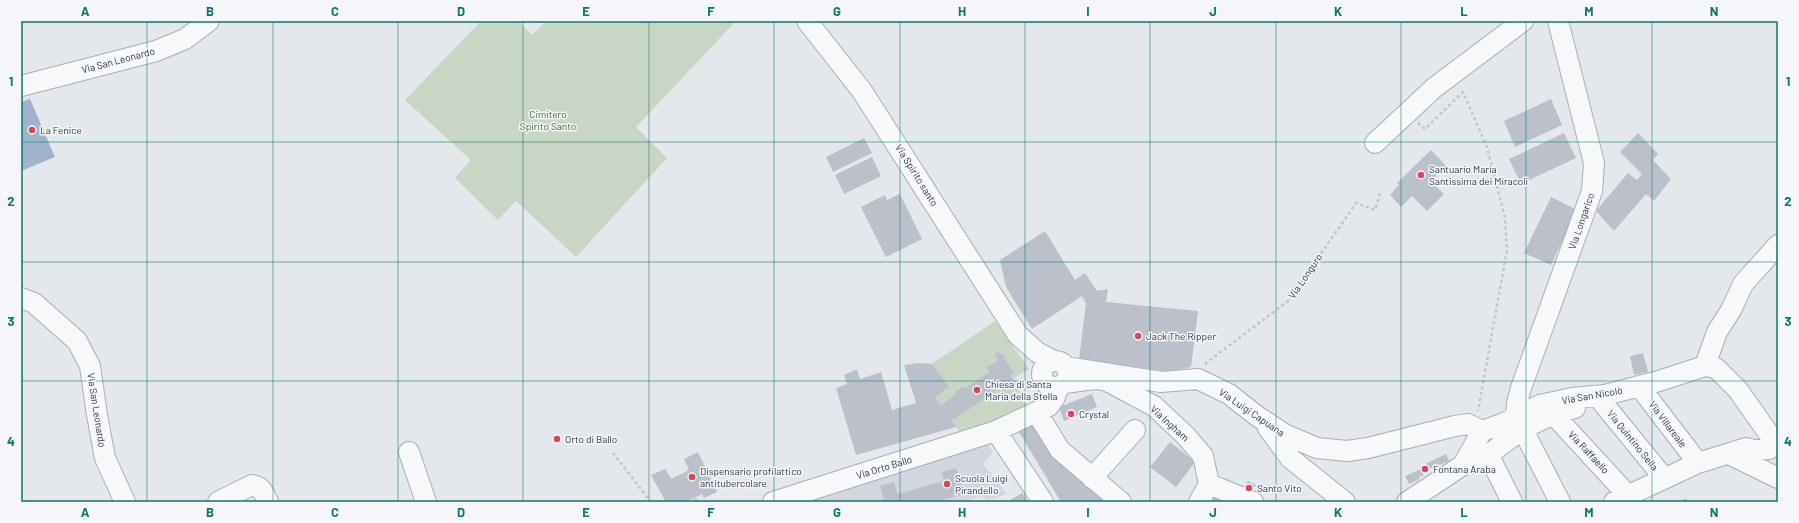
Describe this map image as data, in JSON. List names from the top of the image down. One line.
{"streets":{"street":["Via San Leonardo","Via Spirito santo","Via Longarico","Via San Nicolò","Via Luigi Capuana","Via Ingham","Via Villareale","Via Quintino Sella","Via Raffaello","Via Orto Ballo"],"path":["Via Longuro"]},"crossings":[["Via Spirito santo","Via Ingham"],["Via Longarico","Via San Nicolò"],["Via Longuro","Via Luigi Capuana"],["Via San Nicolò","Via Luigi Capuana"],["Via San Nicolò","Via Villareale"],["Via San Nicolò","Via Quintino Sella"]],"parks":["Cimitero Spirito Santo"],"places":["La Fenice","Santuario Maria Santissima dei Miracoli","Jack The Ripper","Chiesa di Santa Maria della Stella","Crystal","Orto di Ballo","Fontana Araba","Dispensario profilattico antitubercolare","Scuola Luigi Pirandello","Santo Vito"],"grid":{"columns":["A","B","C","D","E","F","G","H","I","J","K","L","M","N"],"rows":["1","2","3","4"]}}
